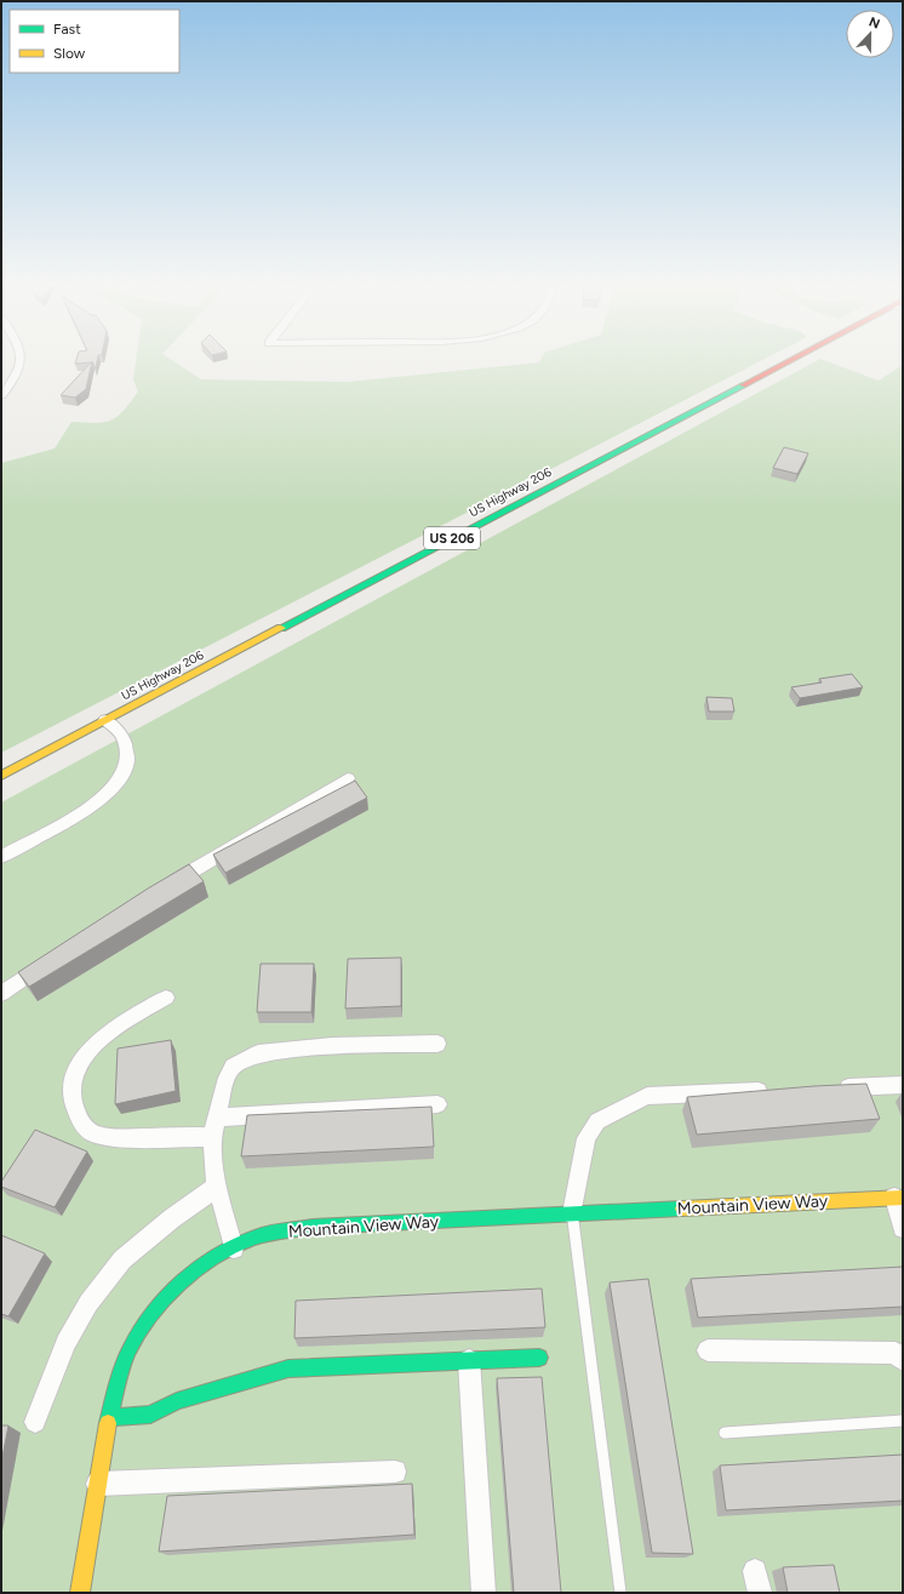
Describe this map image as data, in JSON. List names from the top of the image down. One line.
{"streets":{"main road":["US Highway 206","US 206","Mountain View Way"]},"legend":["Fast","Slow"],"north":"top"}
